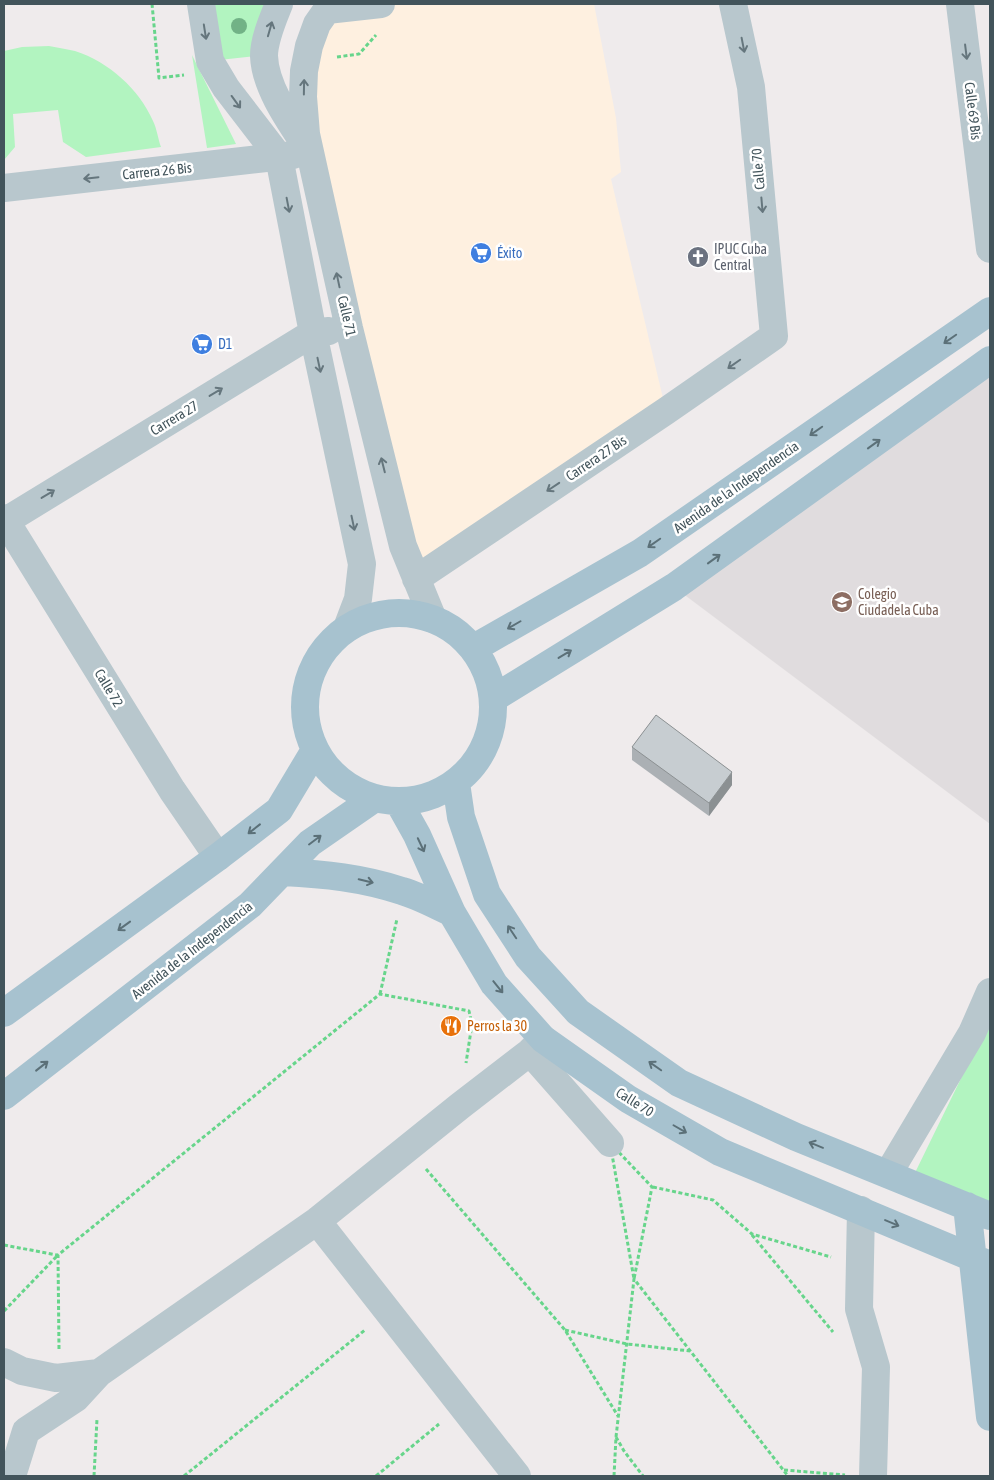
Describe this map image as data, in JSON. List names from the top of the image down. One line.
{"streets":{"main road":["Calle 70","Avenida de la Independencia"],"street":["Calle 69 Bis","Carrera 26 Bis","Calle 71","Carrera 27","Carrera 27 Bis","Calle 72"]},"crossings":[["Calle 70","Carrera 27 Bis"],["Calle 70","Avenida de la Independencia"],["Carrera 26 Bis","Calle 71"],["Calle 71","Carrera 27"],["Calle 71","Carrera 27 Bis"],["Carrera 27","Calle 72"]],"one_way":["Calle 69 Bis","Calle 70","Carrera 26 Bis","Carrera 27","Carrera 27 Bis"],"places":{"supermarket":["Éxito","D1"],"church":["IPUC Cuba Central"],"school or university":["Colegio Ciudadela Cuba"],"restaurant":["Perros la 30"]}}
